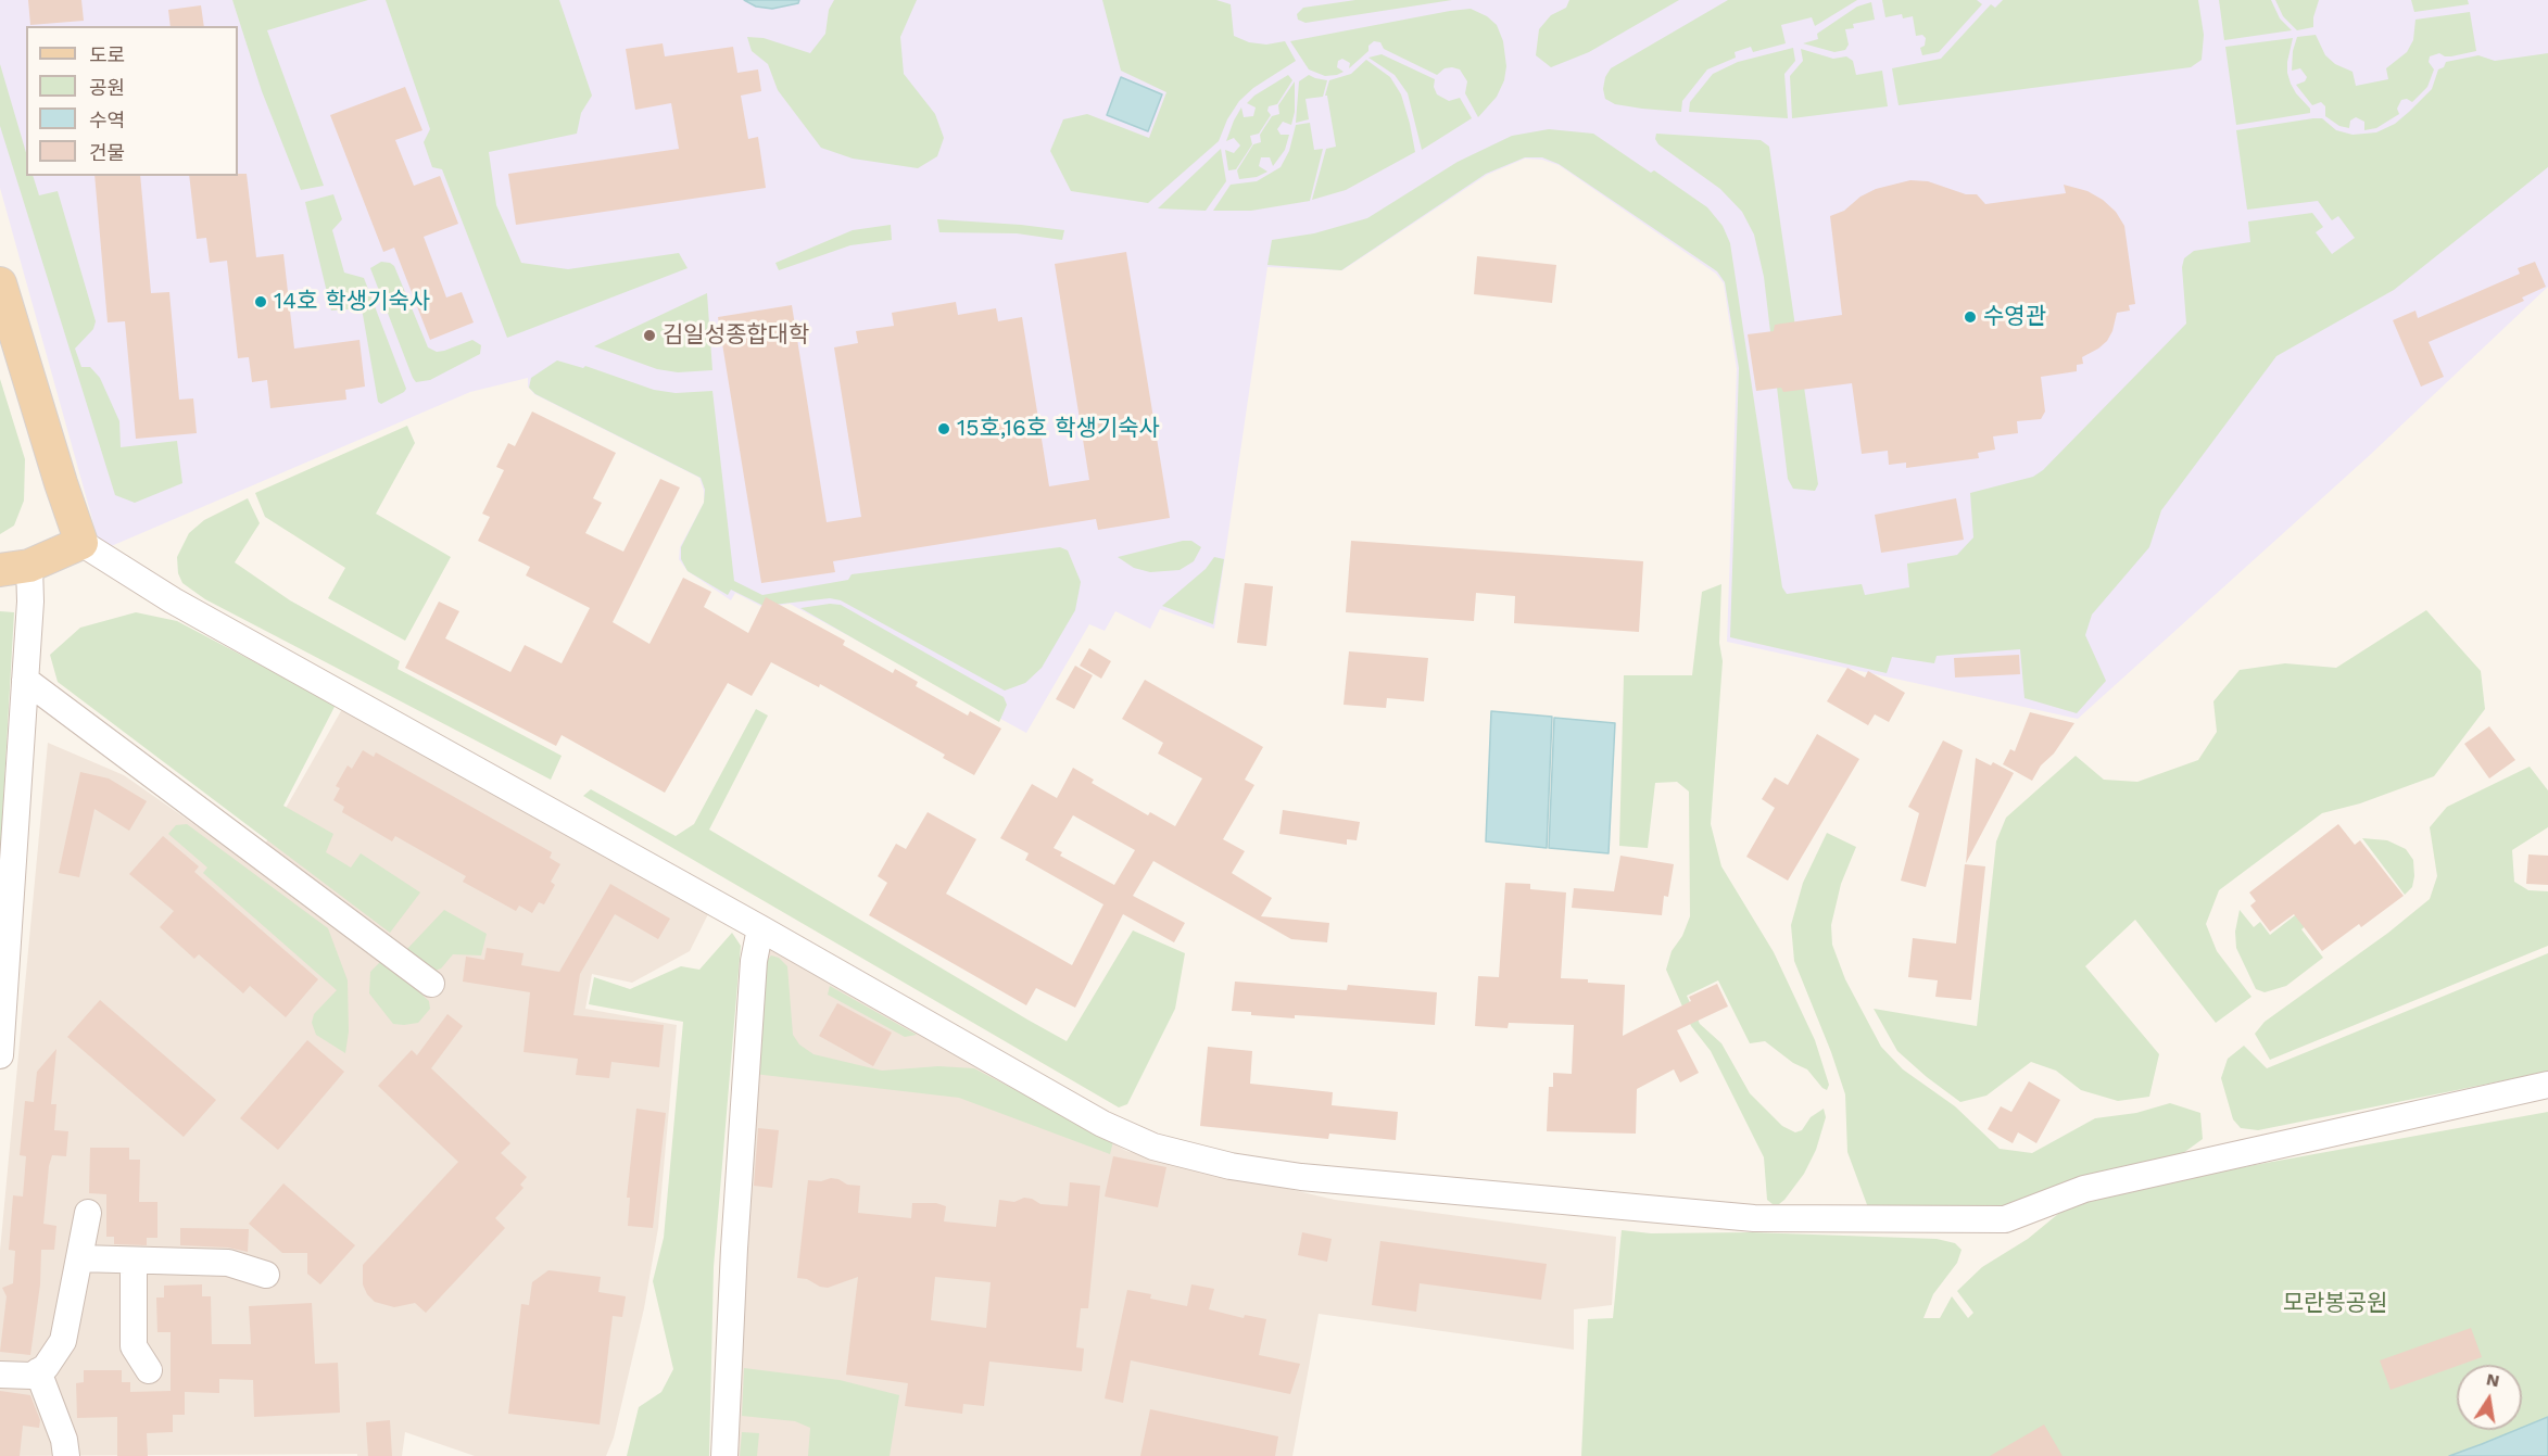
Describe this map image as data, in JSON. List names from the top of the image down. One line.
{"parks":["모란봉공원"],"places":["14호 학생기숙사","수영관","김일성종합대학","15호,16호 학생기숙사"],"legend":["도로","공원","수역","건물"],"north":"top"}
